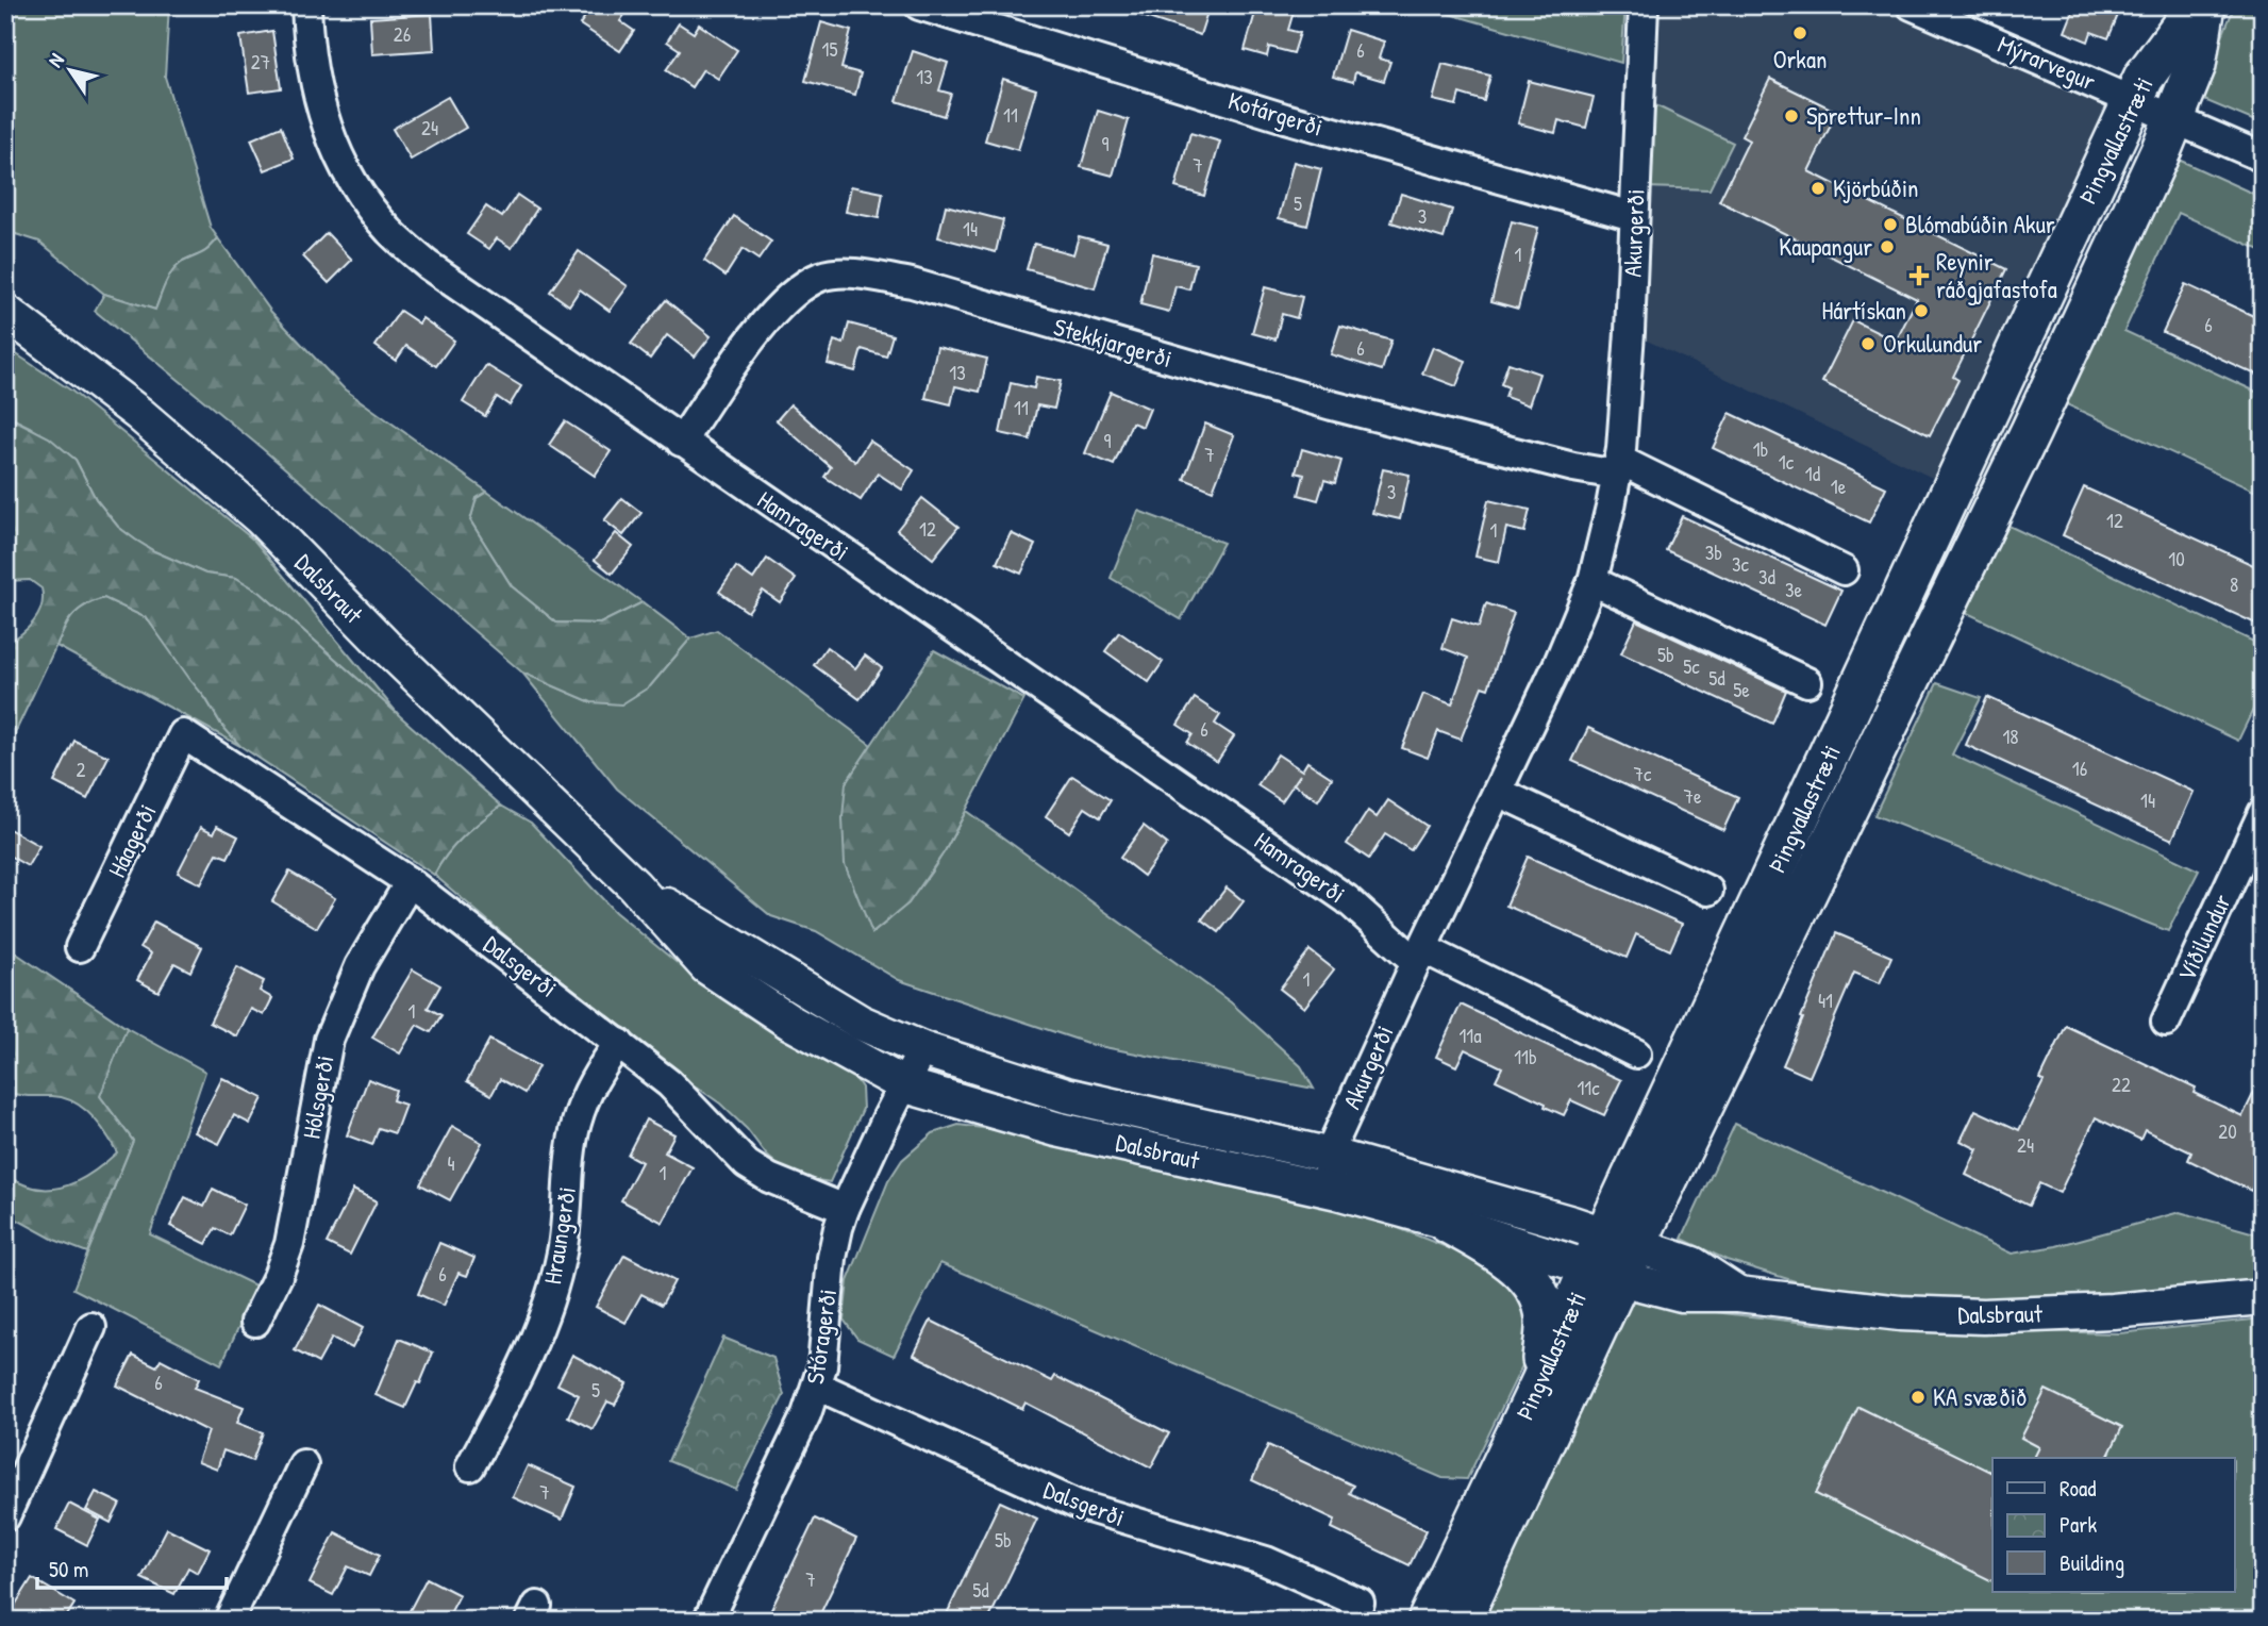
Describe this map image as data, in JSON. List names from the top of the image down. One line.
{"streets":{"main road":["Þingvallastræti"],"street":["Mýrarvegur","Kotárgerði","Akurgerði","Stekkjargerði","Hamragerði","Dalsbraut","Háagerði","Víðilundur","Dalsgerði","Hólsgerði","Hraungerði","Stóragerði"]},"crossings":[["Mýrarvegur","Þingvallastræti"],["Kotárgerði","Akurgerði"],["Þingvallastræti","Dalsbraut"],["Akurgerði","Stekkjargerði"],["Akurgerði","Hamragerði"],["Akurgerði","Dalsbraut"],["Stekkjargerði","Hamragerði"],["Dalsbraut","Stóragerði"],["Háagerði","Dalsgerði"],["Dalsgerði","Hólsgerði"],["Dalsgerði","Hraungerði"],["Dalsgerði","Stóragerði"]],"places":{"other":["Orkan","Sprettur-Inn","Kjörbúðin","Blómabúðin Akur","Kaupangur","Hártískan","Orkulundur","KA svæðið"],"health":["Reynir ráðgjafastofa"]},"house_numbers":["26","15","6","27","13","11","24","9","7","5","3","14","1","6","6","13","11","9","1b","7","1c","1d","1e","3","12","12","1","3b","10","3c","3d","8","3e","5b","5c","5d","5e","6","18","16","2","7c","7e","14","1","41","1","11a","11b","22","11c","20","24","4","1","6","6","5","7","5b","7","5d"],"legend":["Road","Park","Building"],"scale_bar":"50 m","north":"top left"}
